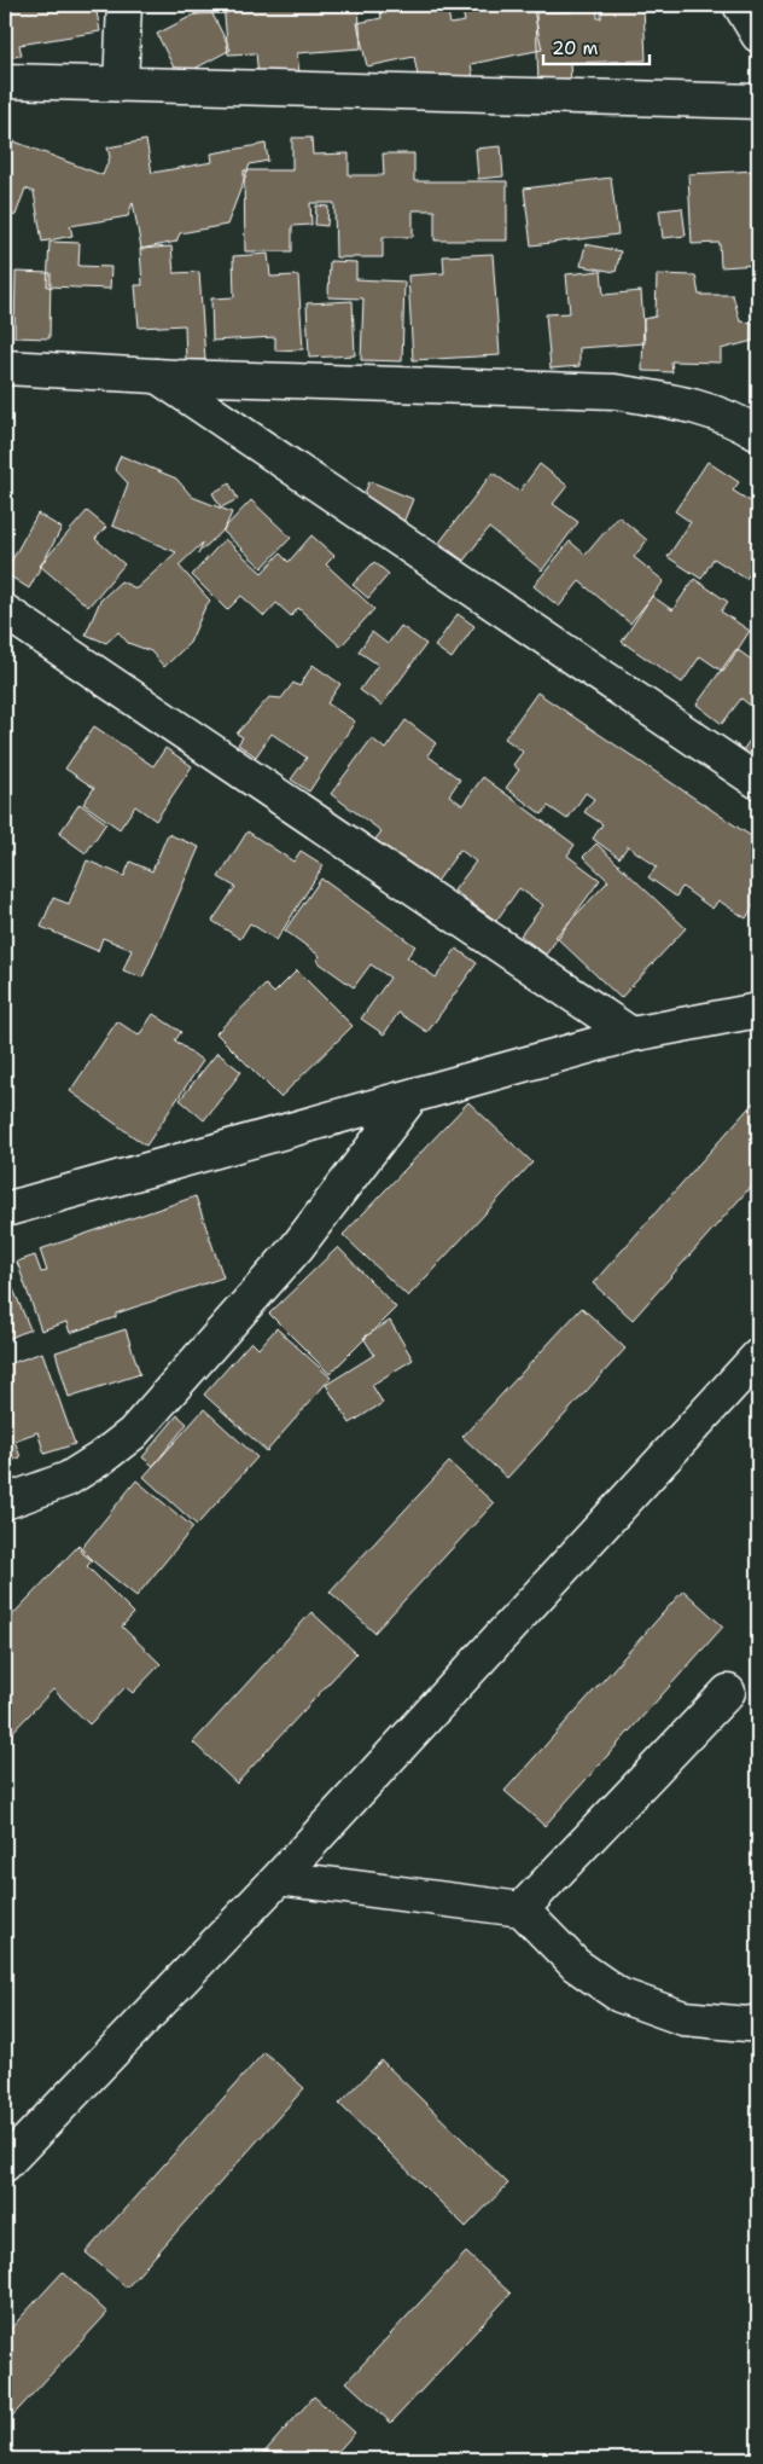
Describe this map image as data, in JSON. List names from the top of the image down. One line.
{"scale_bar":"20 m"}
